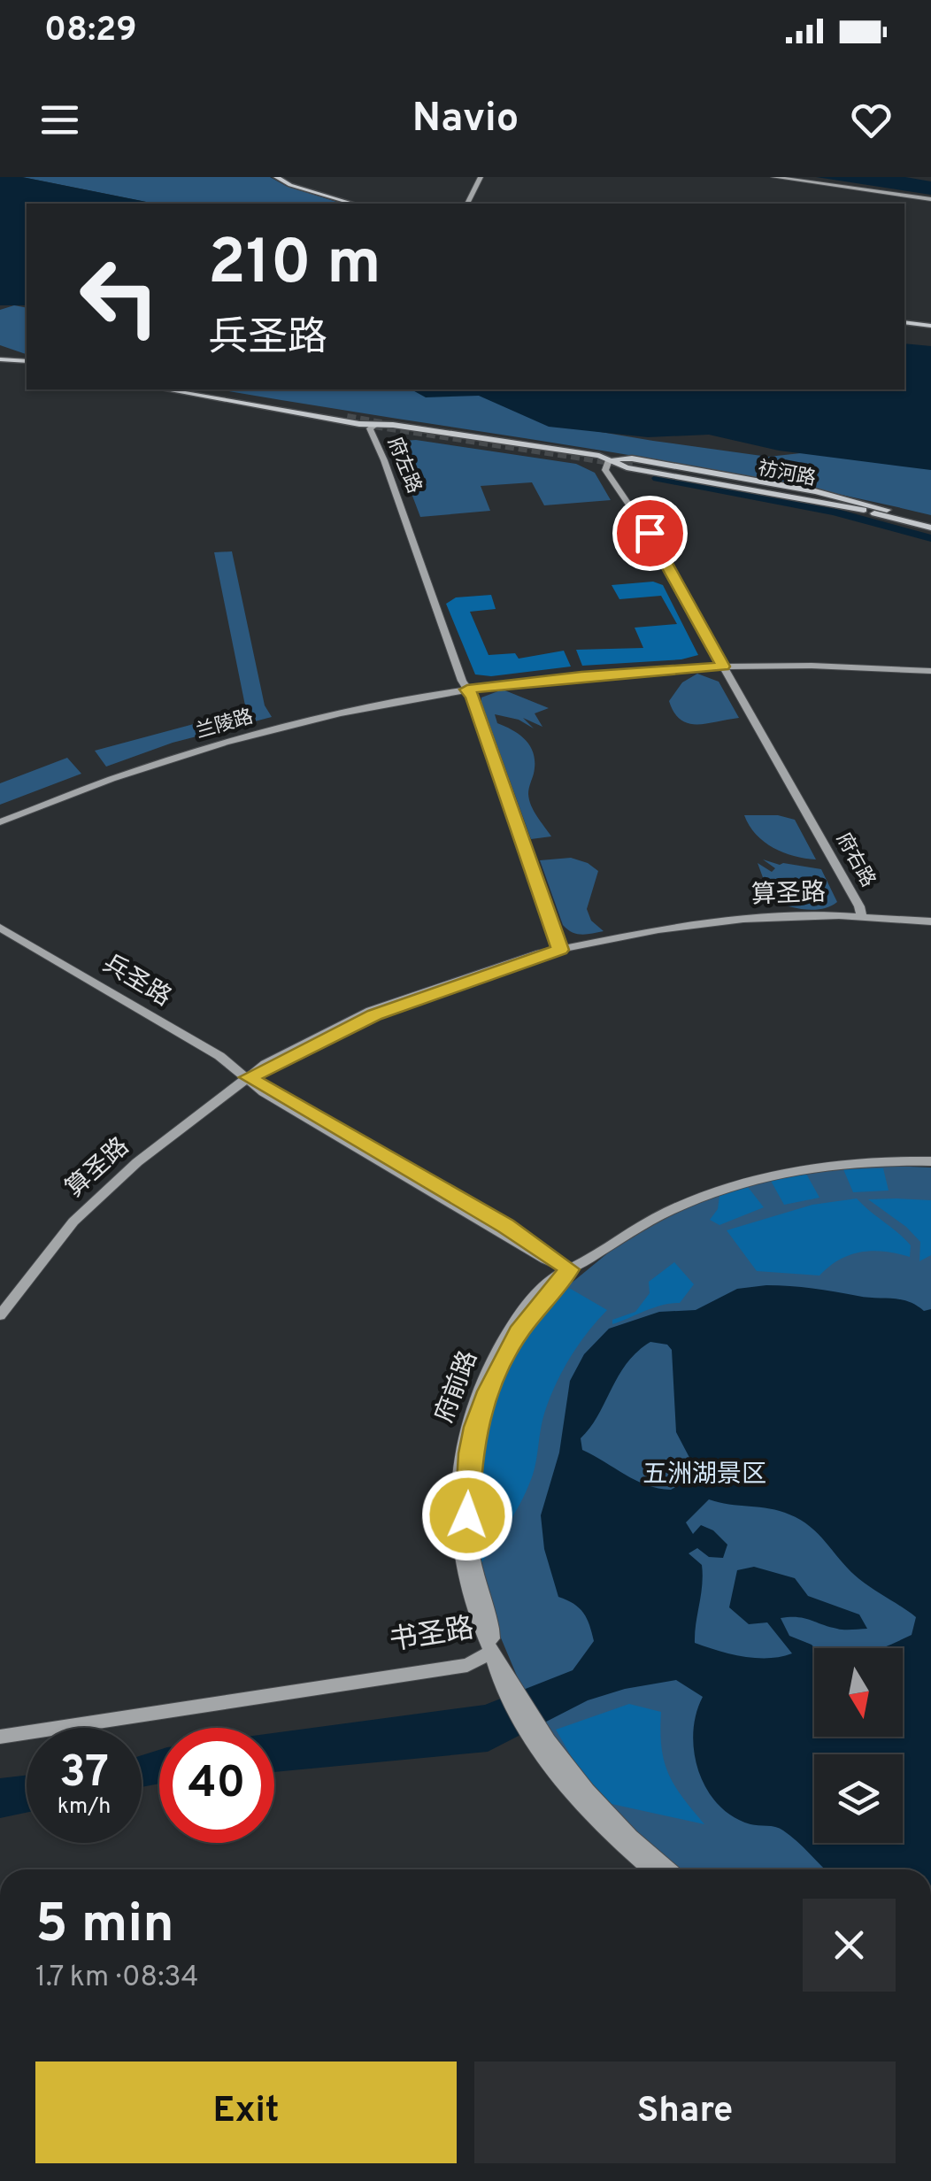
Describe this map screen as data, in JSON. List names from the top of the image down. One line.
{"streets":{"main road":["祊河路","算圣路"],"street":["府左路","兰陵路","府右路","兵圣路","府前路","书圣路"]},"crossings":[["府左路","兰陵路"],["府左路","算圣路"],["兰陵路","府右路"],["府右路","算圣路"],["算圣路","兵圣路"],["兵圣路","府前路"],["府前路","书圣路"]],"parks":["五洲湖景区"],"north":"bottom","page":{"status":"08:29","header":"Navio","turn":["210 m","兵圣路"],"speed":"37 km/h","limit":"40","heading":["5 min","1.7 km · 08:34"],"buttons":["Exit","Share"]}}
